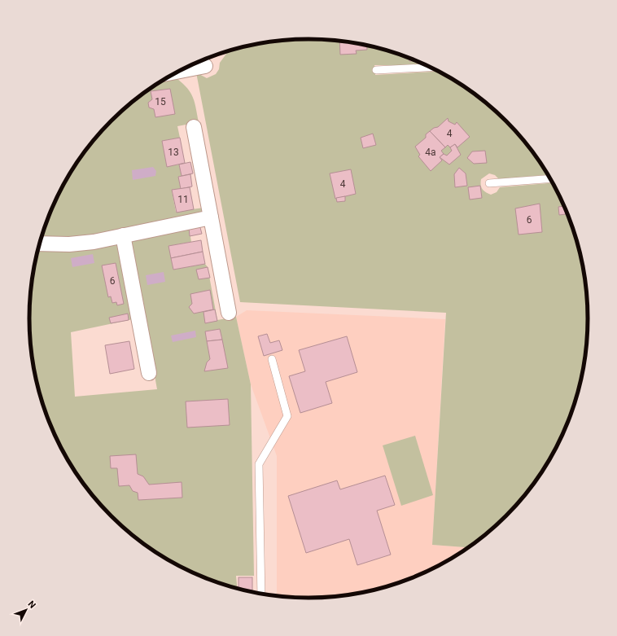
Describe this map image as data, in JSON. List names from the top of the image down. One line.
{"house_numbers":["15","4","13","4a","4","11","6","6"],"north":"top right"}
